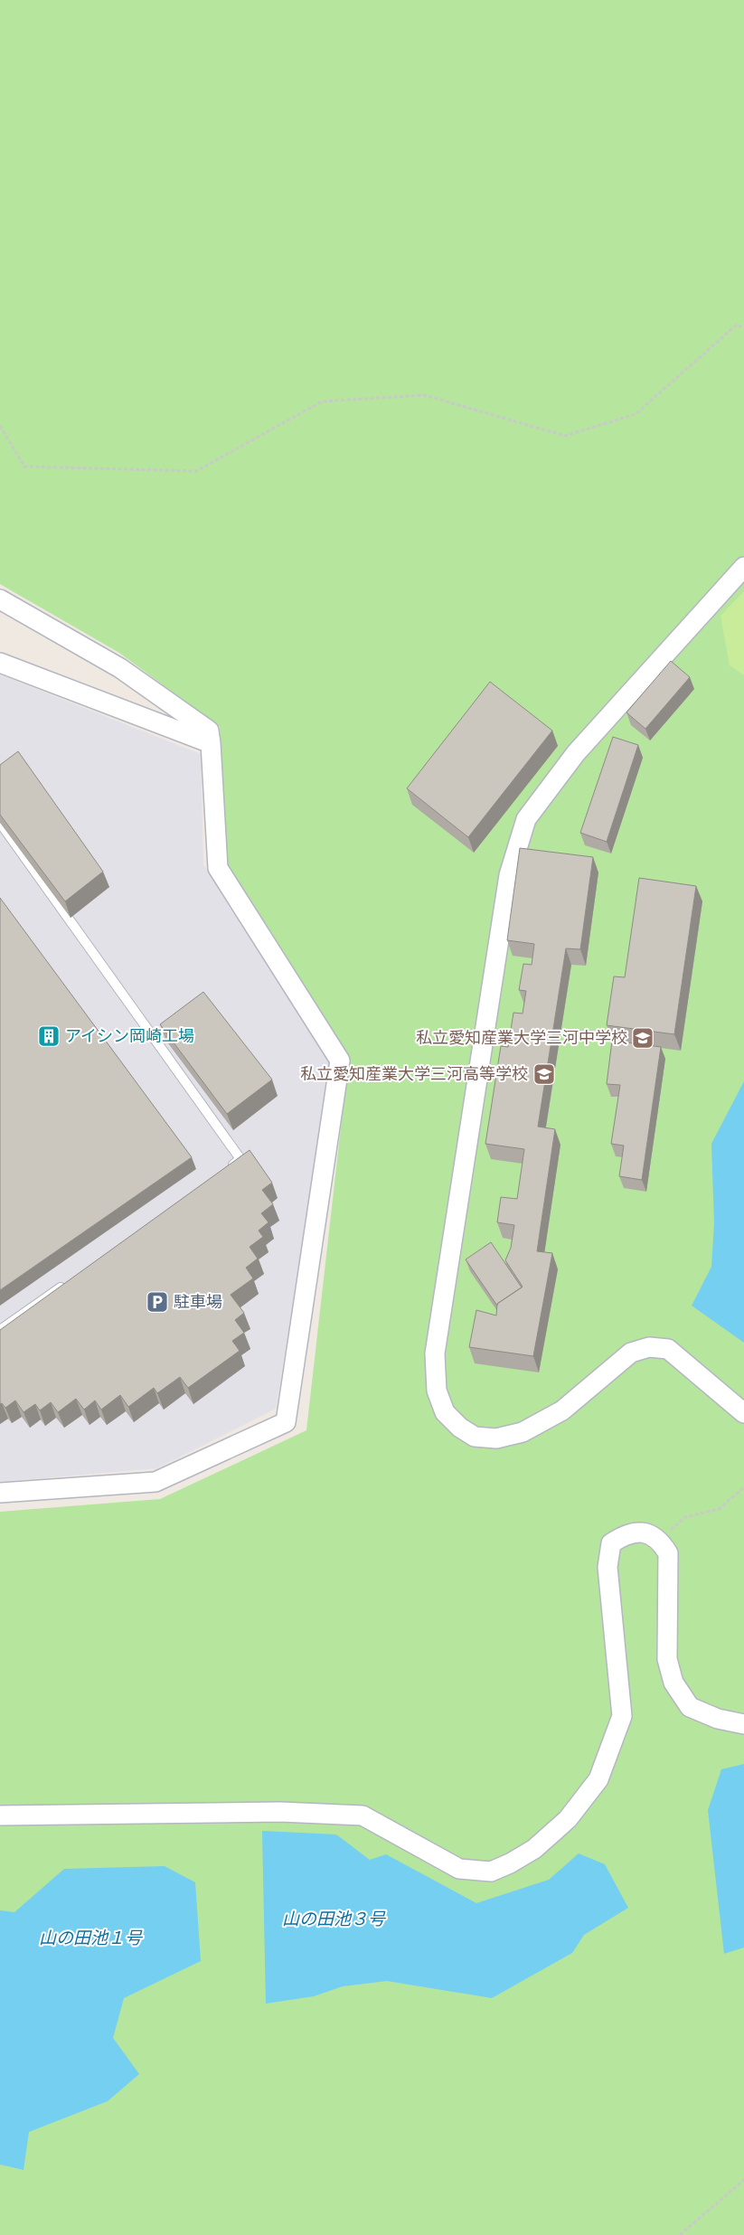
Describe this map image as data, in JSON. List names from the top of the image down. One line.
{"water":["山の田池３号","山の田池１号"],"places":{"building":["アイシン岡崎工場"],"school or university":["私立愛知産業大学三河中学校","私立愛知産業大学三河高等学校"],"parking":["駐車場"]}}
